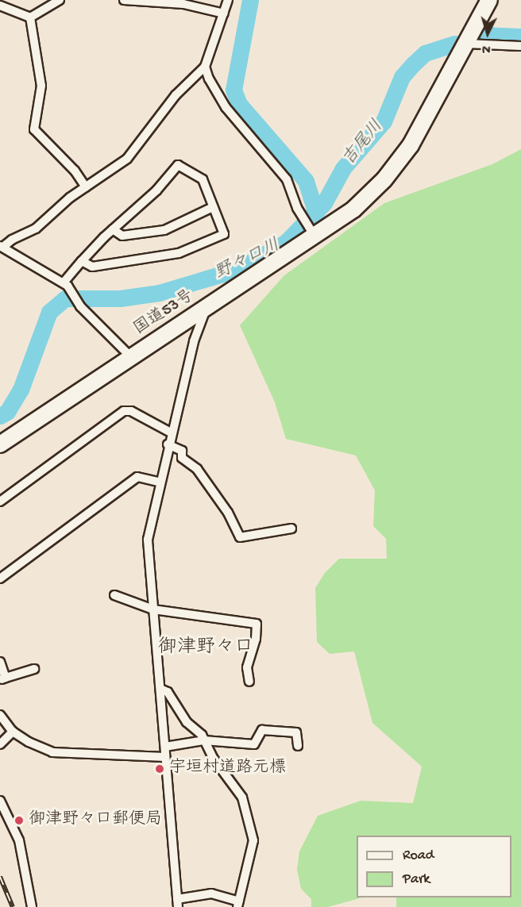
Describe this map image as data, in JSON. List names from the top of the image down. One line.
{"streets":{"highway":["国道53号"]},"districts":["御津野々口"],"water":["吉尾川","野々口川"],"places":["宇垣村道路元標","御津野々口郵便局"],"legend":["Road","Park"],"north":"bottom"}
